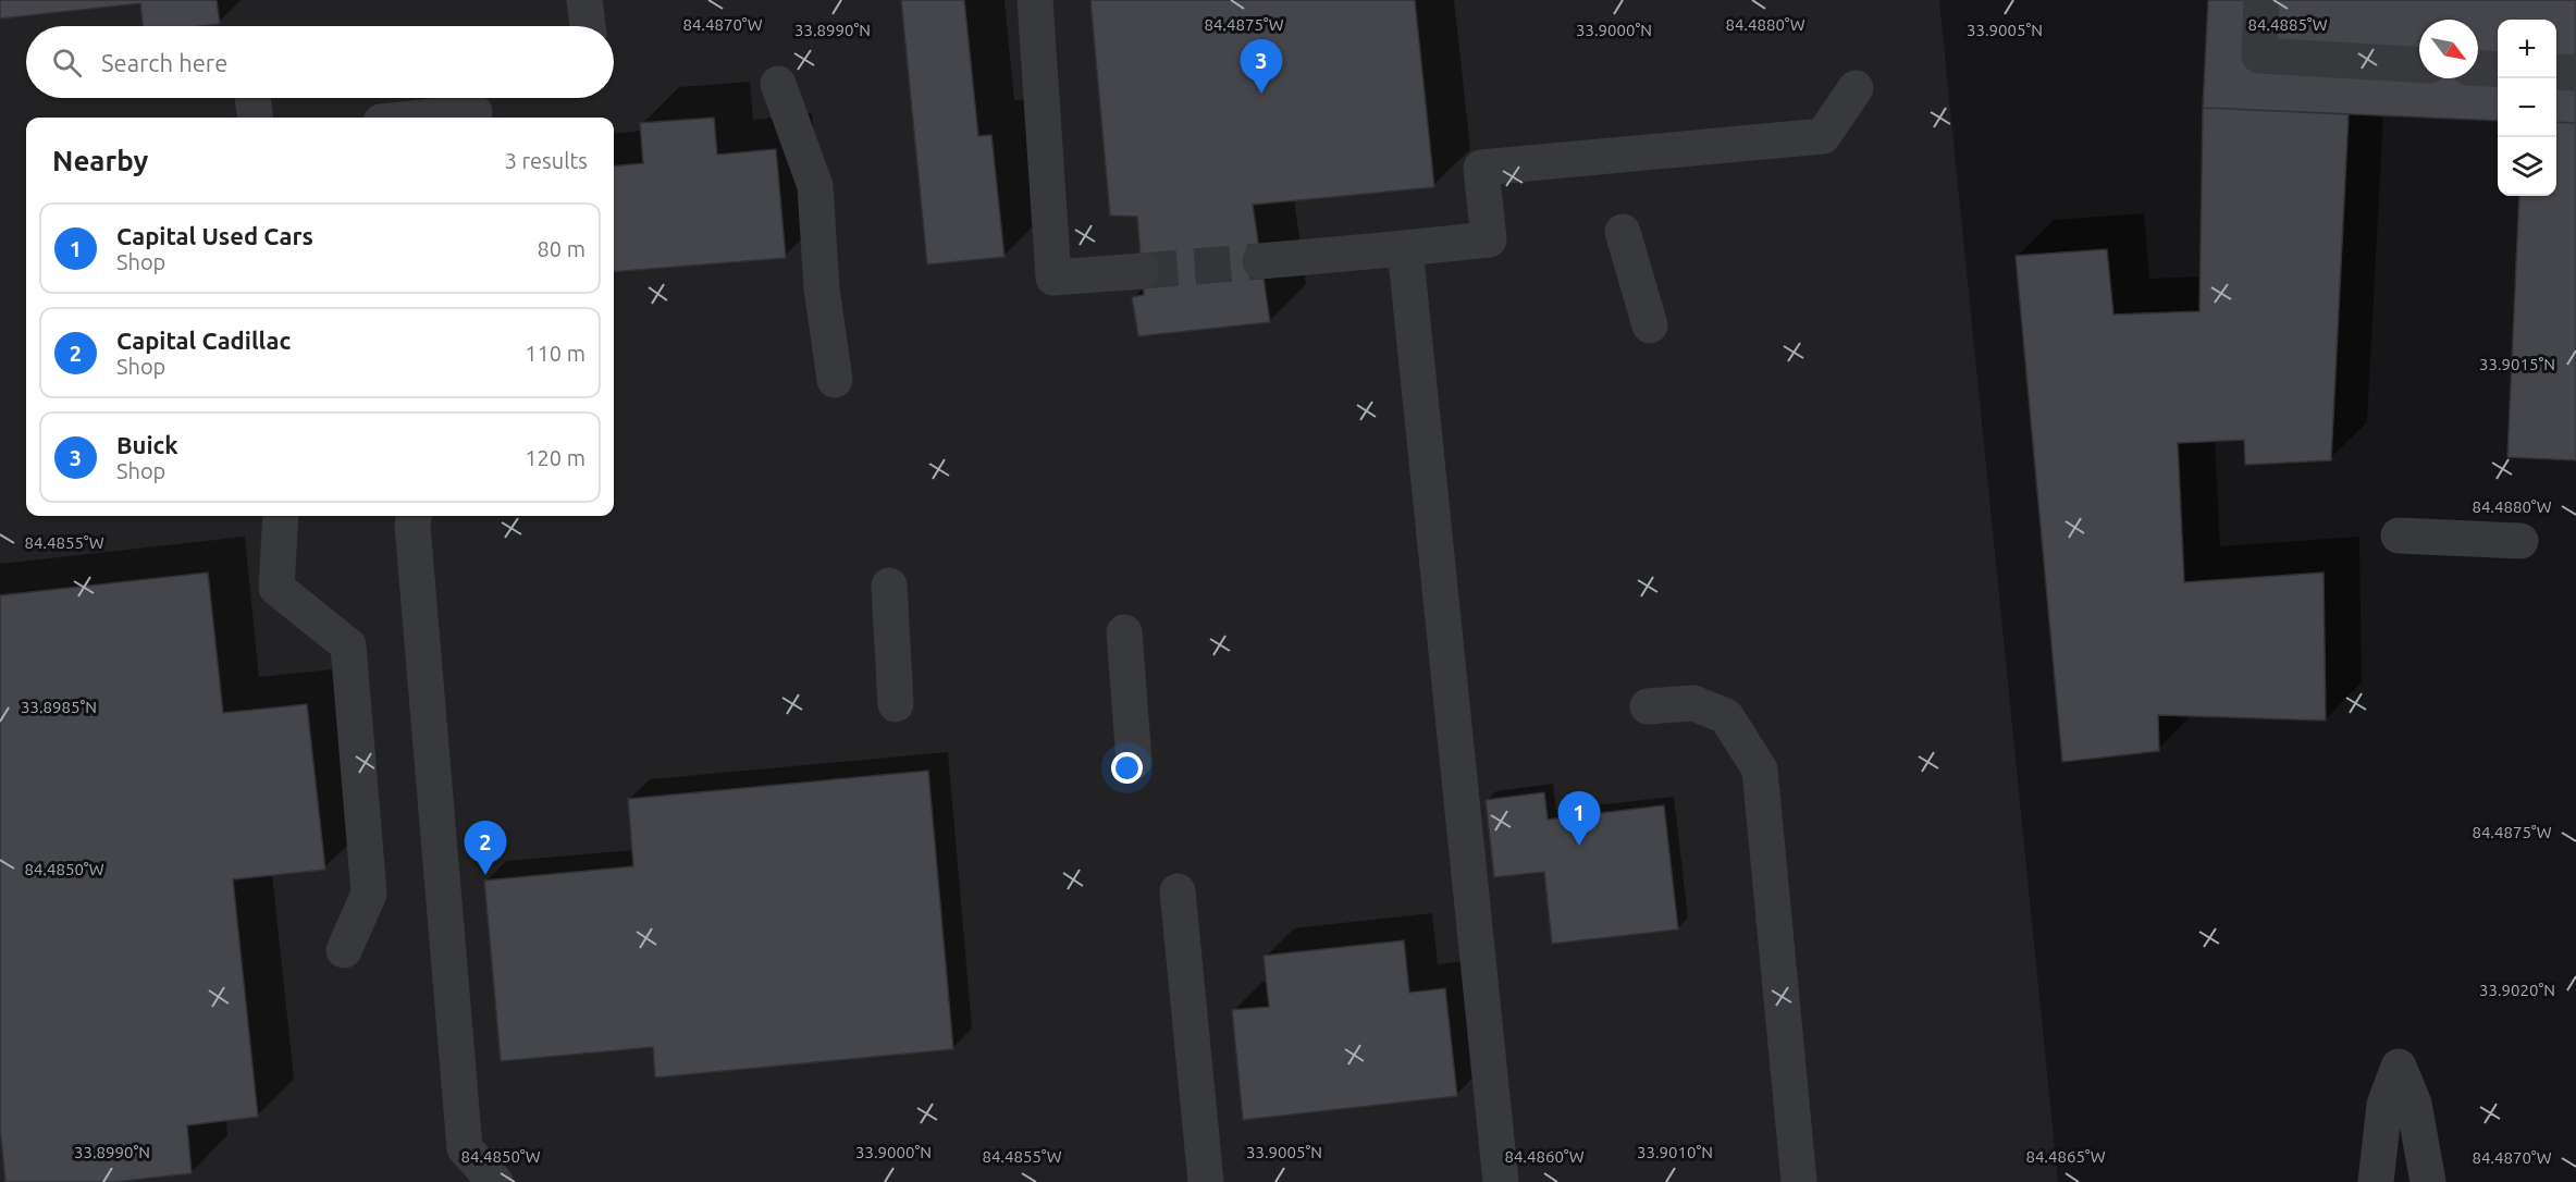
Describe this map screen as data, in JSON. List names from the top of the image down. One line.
{"north":"bottom right","page":{"map_buttons":["+","−"],"search":"Search here","pins":["3","1","2"],"heading":["Nearby","3 results"],"list":[{"mark":"1","name":"Capital Used Cars","note":"Shop","value":"80 m"},{"mark":"2","name":"Capital Cadillac","note":"Shop","value":"110 m"},{"mark":"3","name":"Buick","note":"Shop","value":"120 m"}]},"coordinates":["84.4880°W","84.4870°W","84.4875°W","84.4885°W","33.8990°N","33.9000°N","33.9005°N","33.9015°N","84.4855°W","33.8985°N","84.4850°W","33.9020°N","33.9010°N","84.4860°W","84.4865°W"]}
